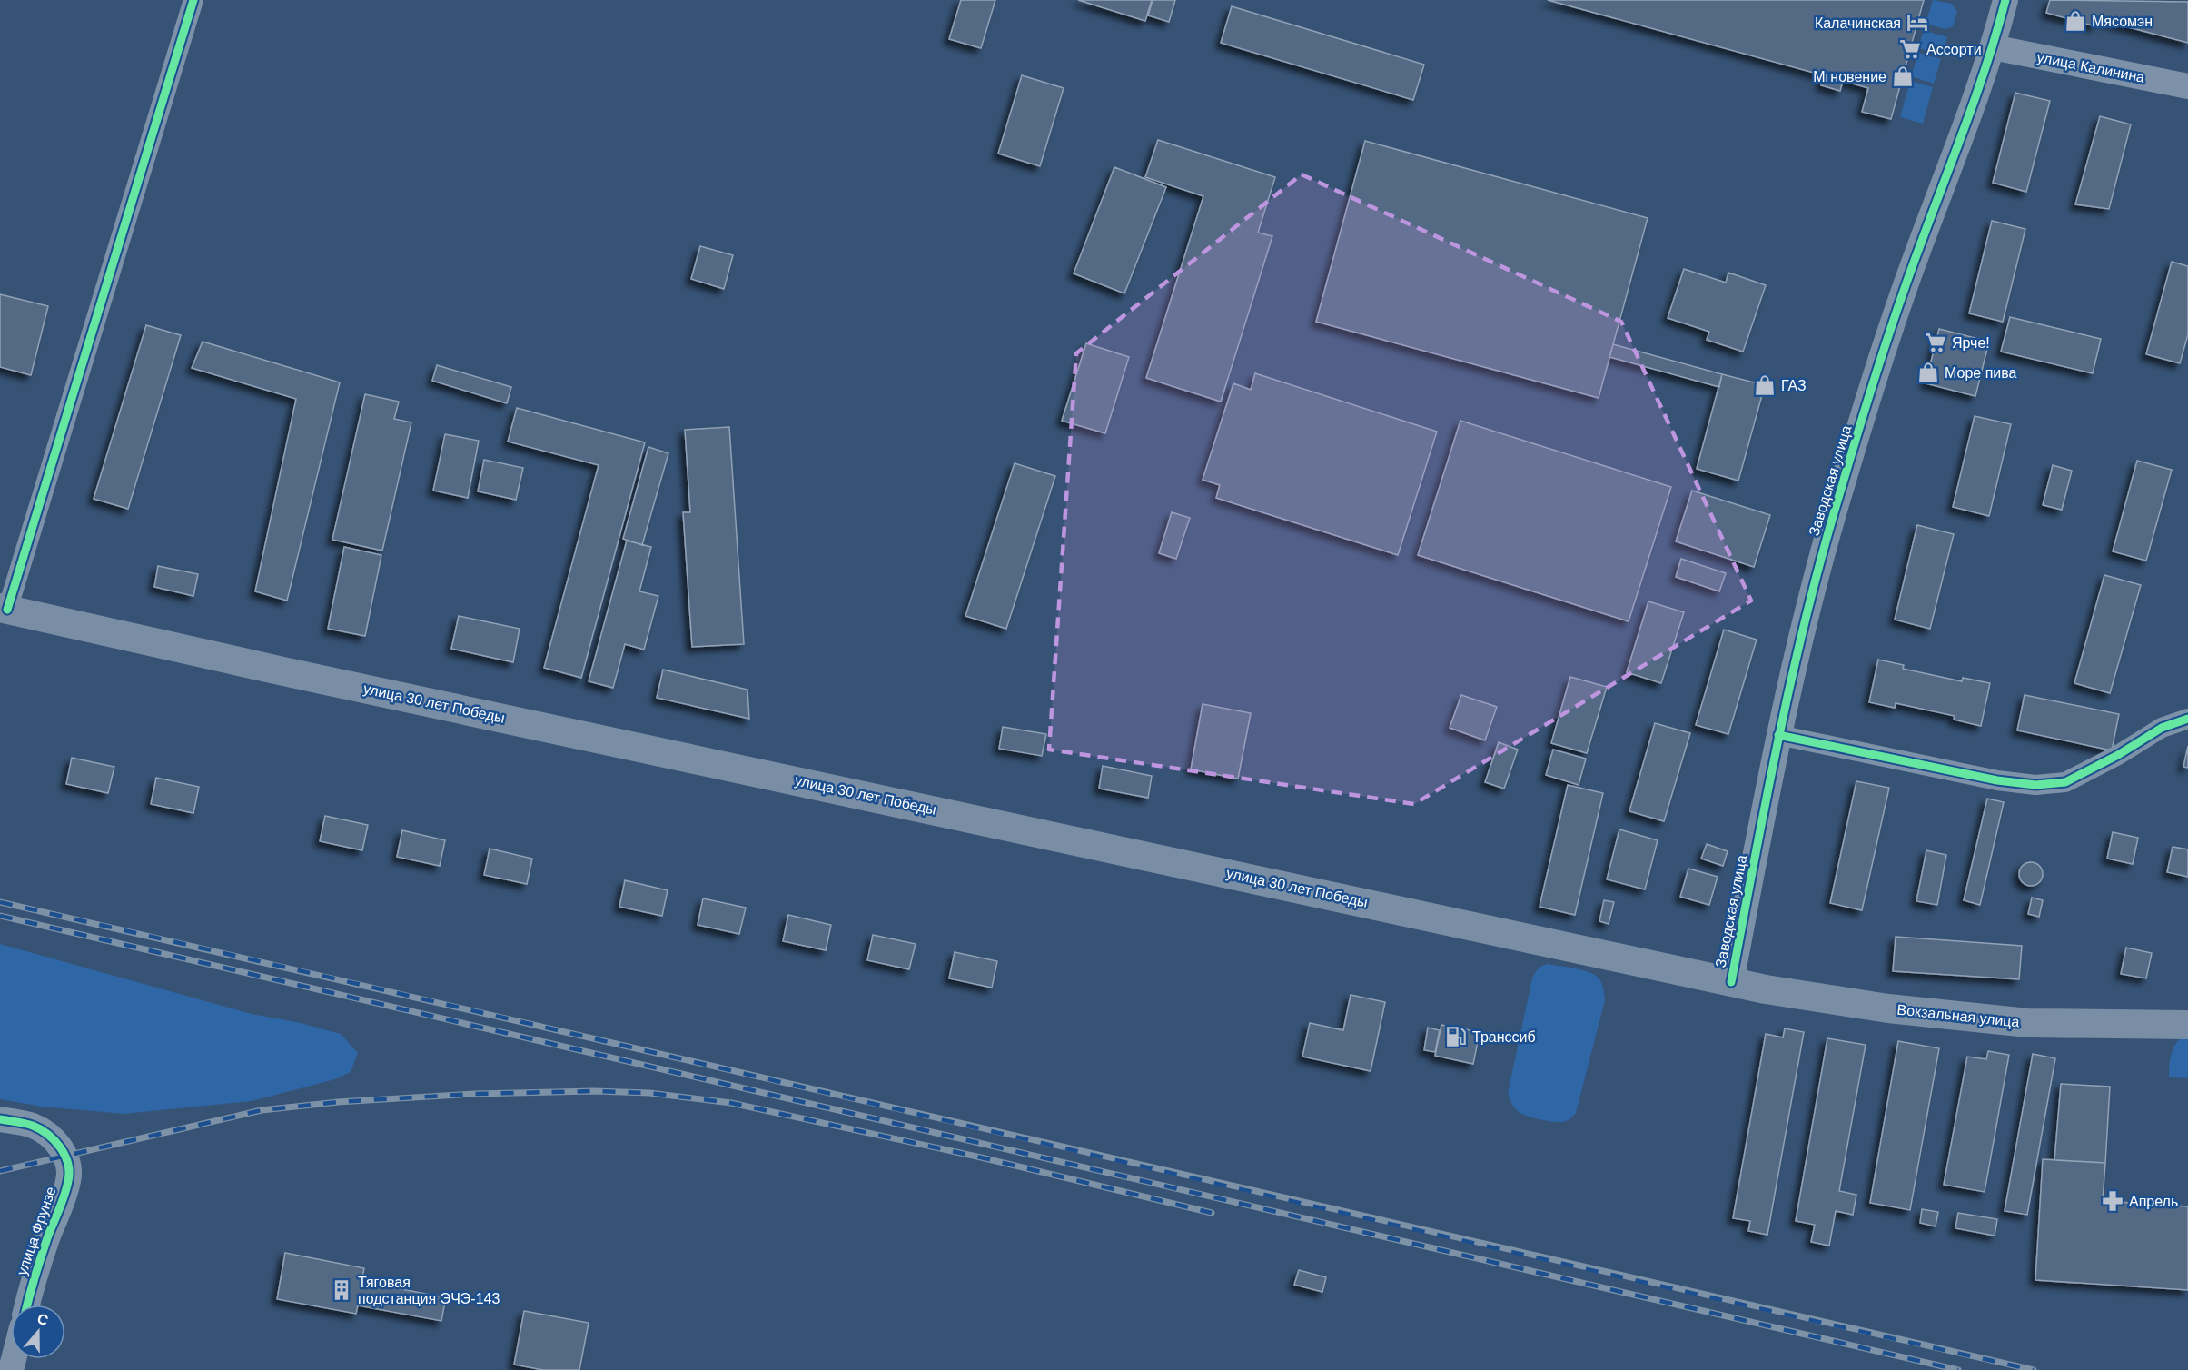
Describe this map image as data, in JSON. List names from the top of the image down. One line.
{"streets":{"main road":["улица 30 лет Победы","Вокзальная улица"],"street":["улица Калинина","Заводская улица","улица Фрунзе"]},"crossings":[["улица Калинина","Заводская улица"],["Заводская улица","улица 30 лет Победы"],["Заводская улица","Вокзальная улица"],["улица 30 лет Победы","Вокзальная улица"]],"places":{"shop":["Мясомэн","Мгновение","Море пива","ГАЗ"],"hotel":["Калачинская"],"supermarket":["Ассорти","Ярче!"],"fuel station":["Транссиб"],"pharmacy":["Апрель"],"building":["Тяговая подстанция ЭЧЭ-143"]},"north":"top"}
